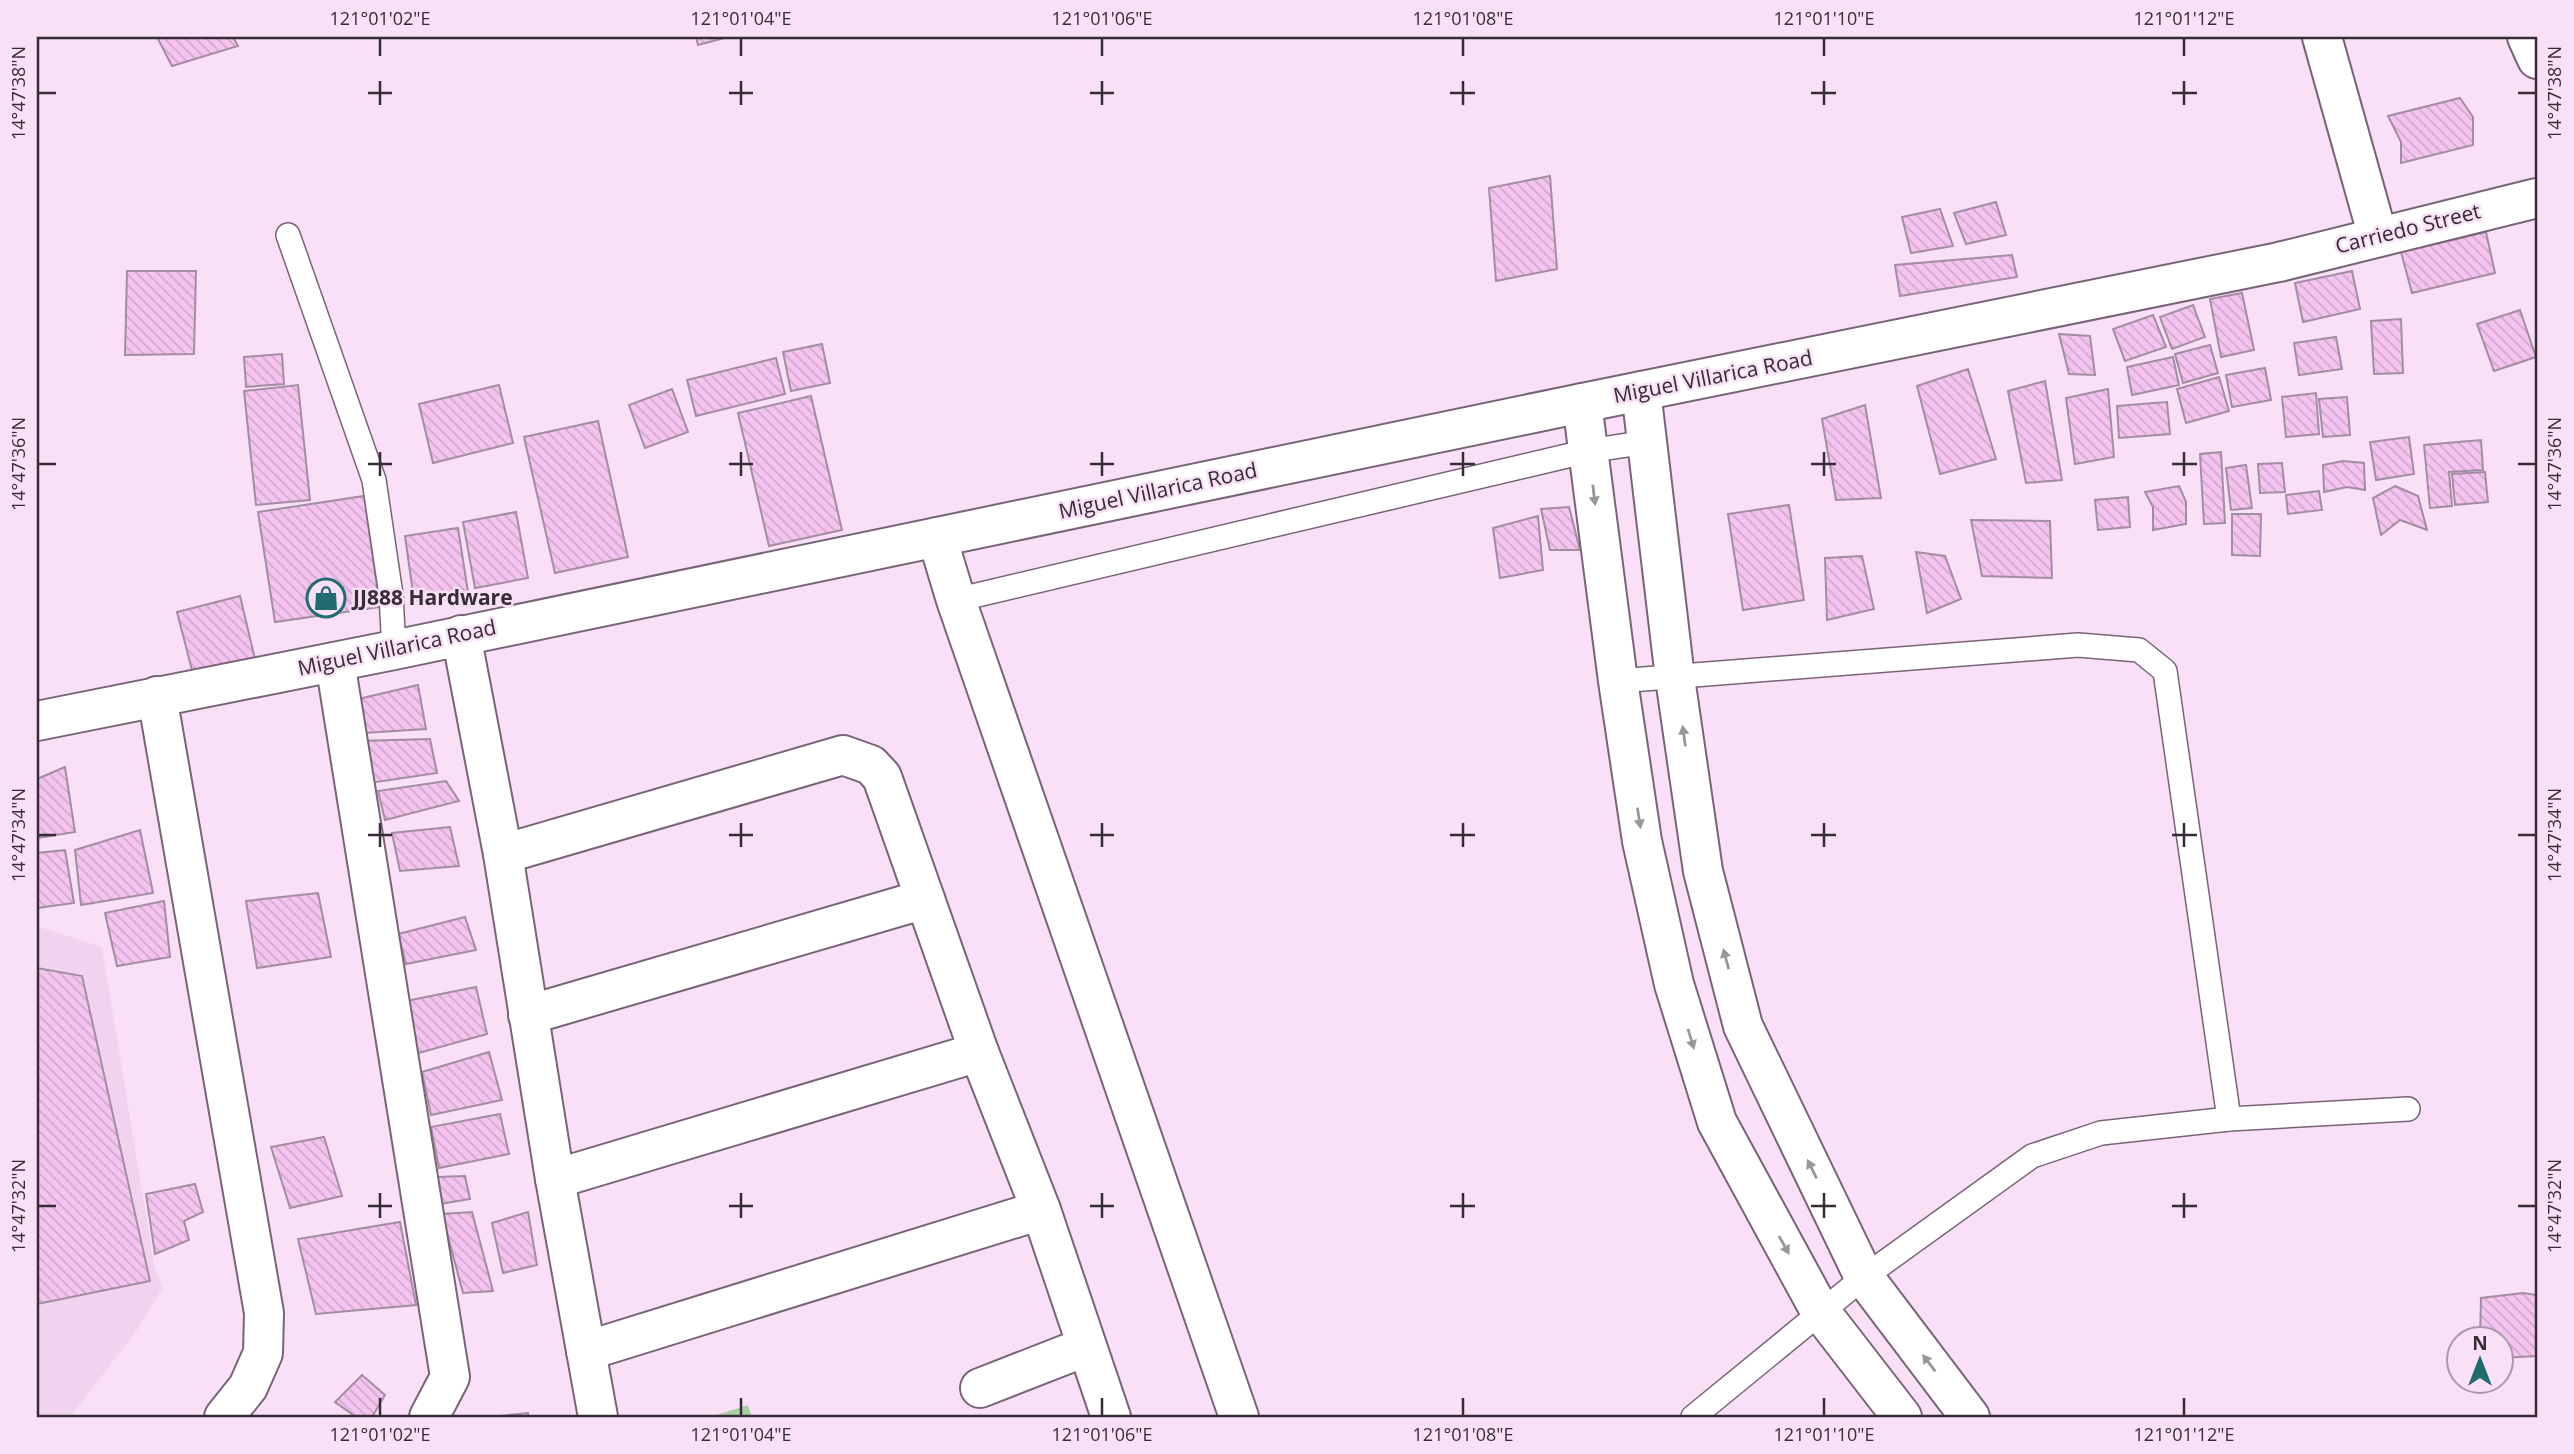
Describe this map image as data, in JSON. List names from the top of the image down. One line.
{"streets":{"street":["Carriedo Street","Miguel Villarica Road"]},"crossings":[["Carriedo Street","Miguel Villarica Road"]],"places":{"shop":["JJ888 Hardware"]},"north":"top","coordinates":["121°01'02\"E","121°01'04\"E","121°01'06\"E","121°01'08\"E","121°01'10\"E","121°01'12\"E","14°47'38\"N","14°47'36\"N","14°47'34\"N","14°47'32\"N"]}
